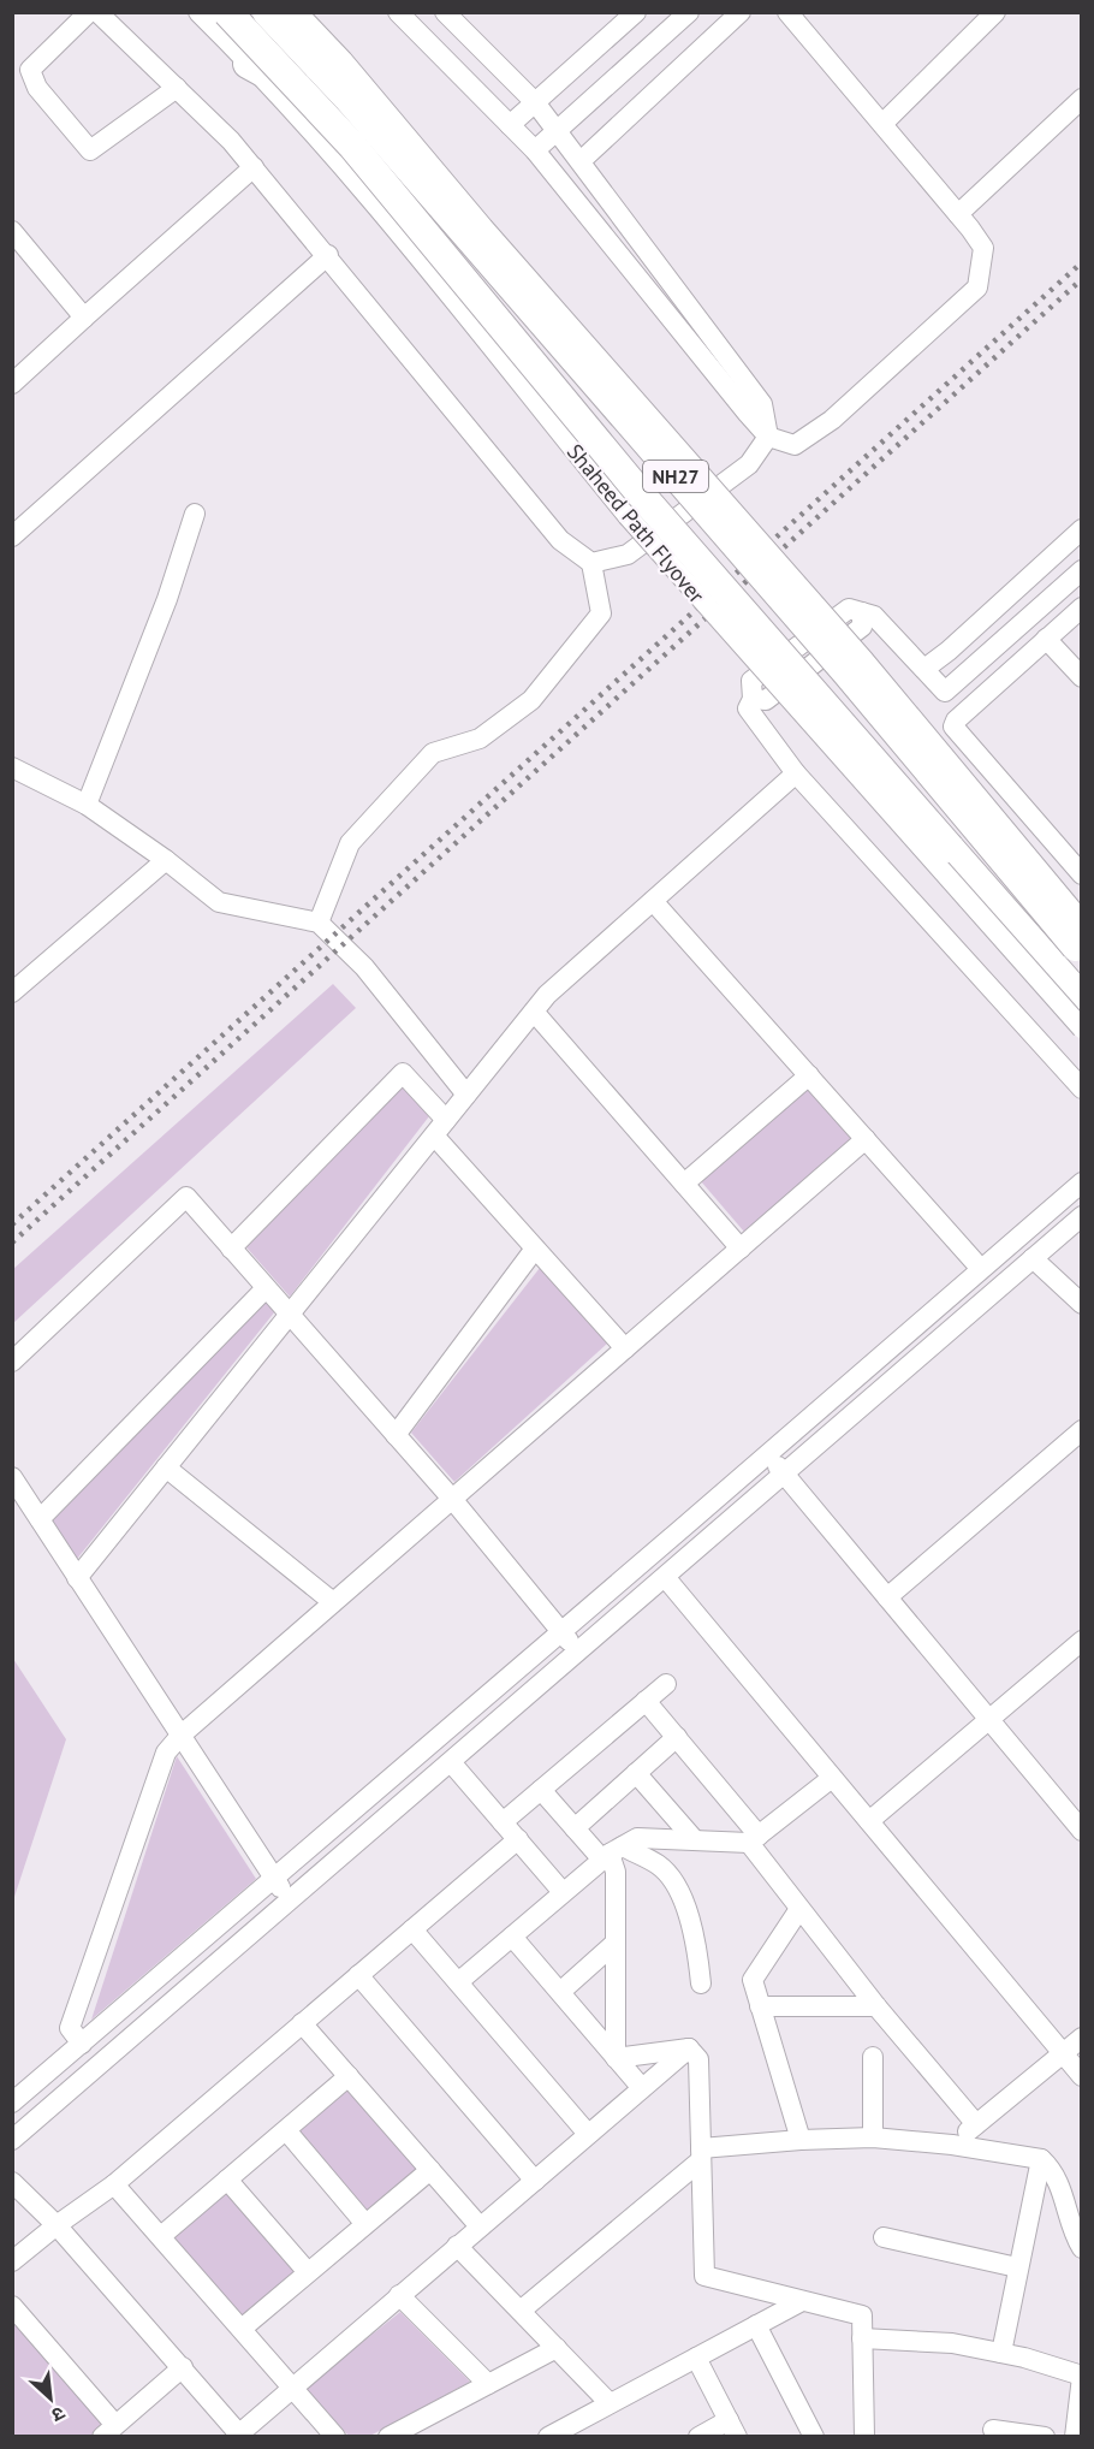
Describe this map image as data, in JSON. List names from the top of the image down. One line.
{"streets":{"highway":["NH27","Shaheed Path Flyover"]},"north":"bottom right"}
